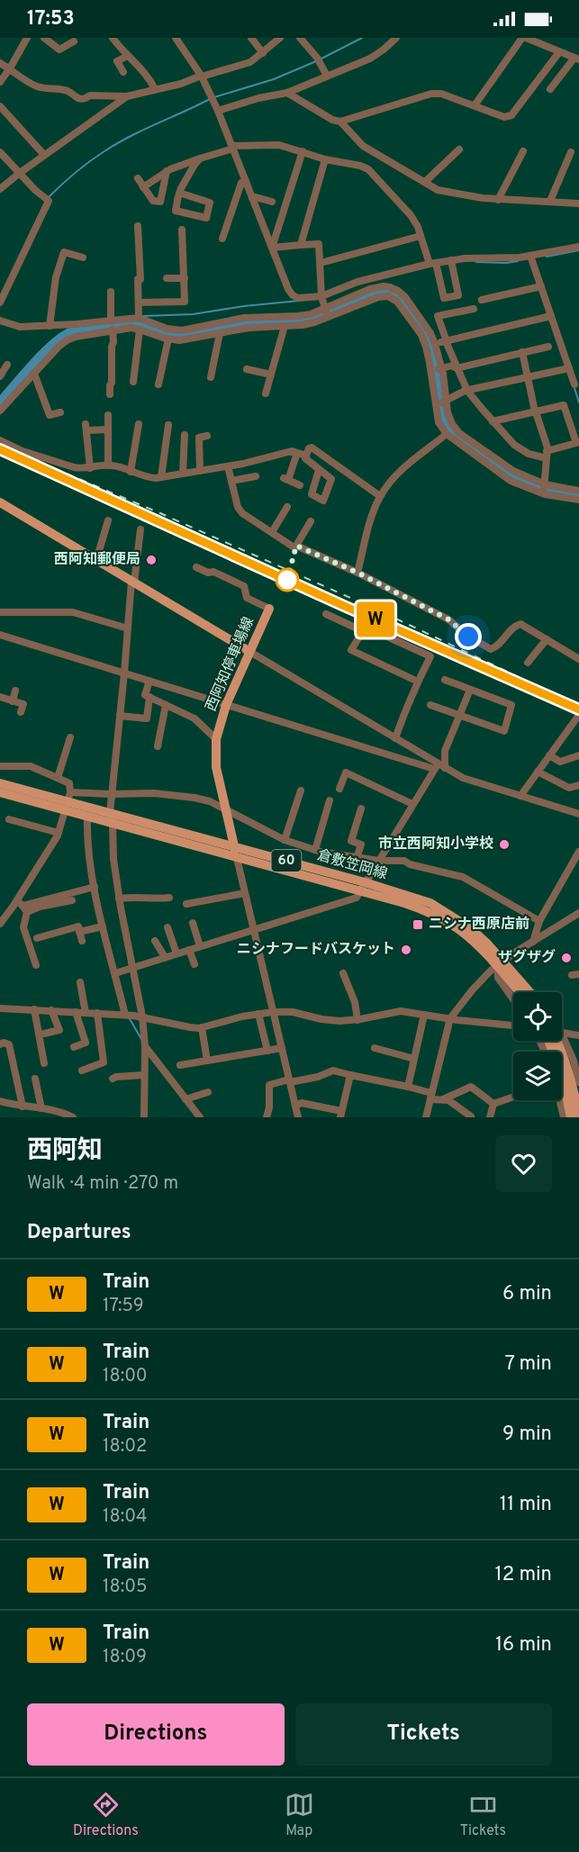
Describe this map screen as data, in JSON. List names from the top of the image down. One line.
{"streets":{"main road":["西阿知停車場線","60","倉敷笠岡線"]},"crossings":[["西阿知停車場線","倉敷笠岡線"]],"places":{"other":["西阿知郵便局","市立西阿知小学校","ニシナフードバスケット","ザグザグ"],"transit":["ニシナ西原店前"]},"page":{"status":"17:53","on_map":"W","heading":[["西阿知","Walk · 4 min · 270 m"],"Departures"],"list":[{"mark":"W","name":"Train","note":"17:59","value":"6 min"},{"mark":"W","name":"Train","note":"18:00","value":"7 min"},{"mark":"W","name":"Train","note":"18:02","value":"9 min"},{"mark":"W","name":"Train","note":"18:04","value":"11 min"},{"mark":"W","name":"Train","note":"18:05","value":"12 min"},{"mark":"W","name":"Train","note":"18:09","value":"16 min"}],"buttons":["Directions","Tickets"],"tabs":["Directions","Map","Tickets"]}}
